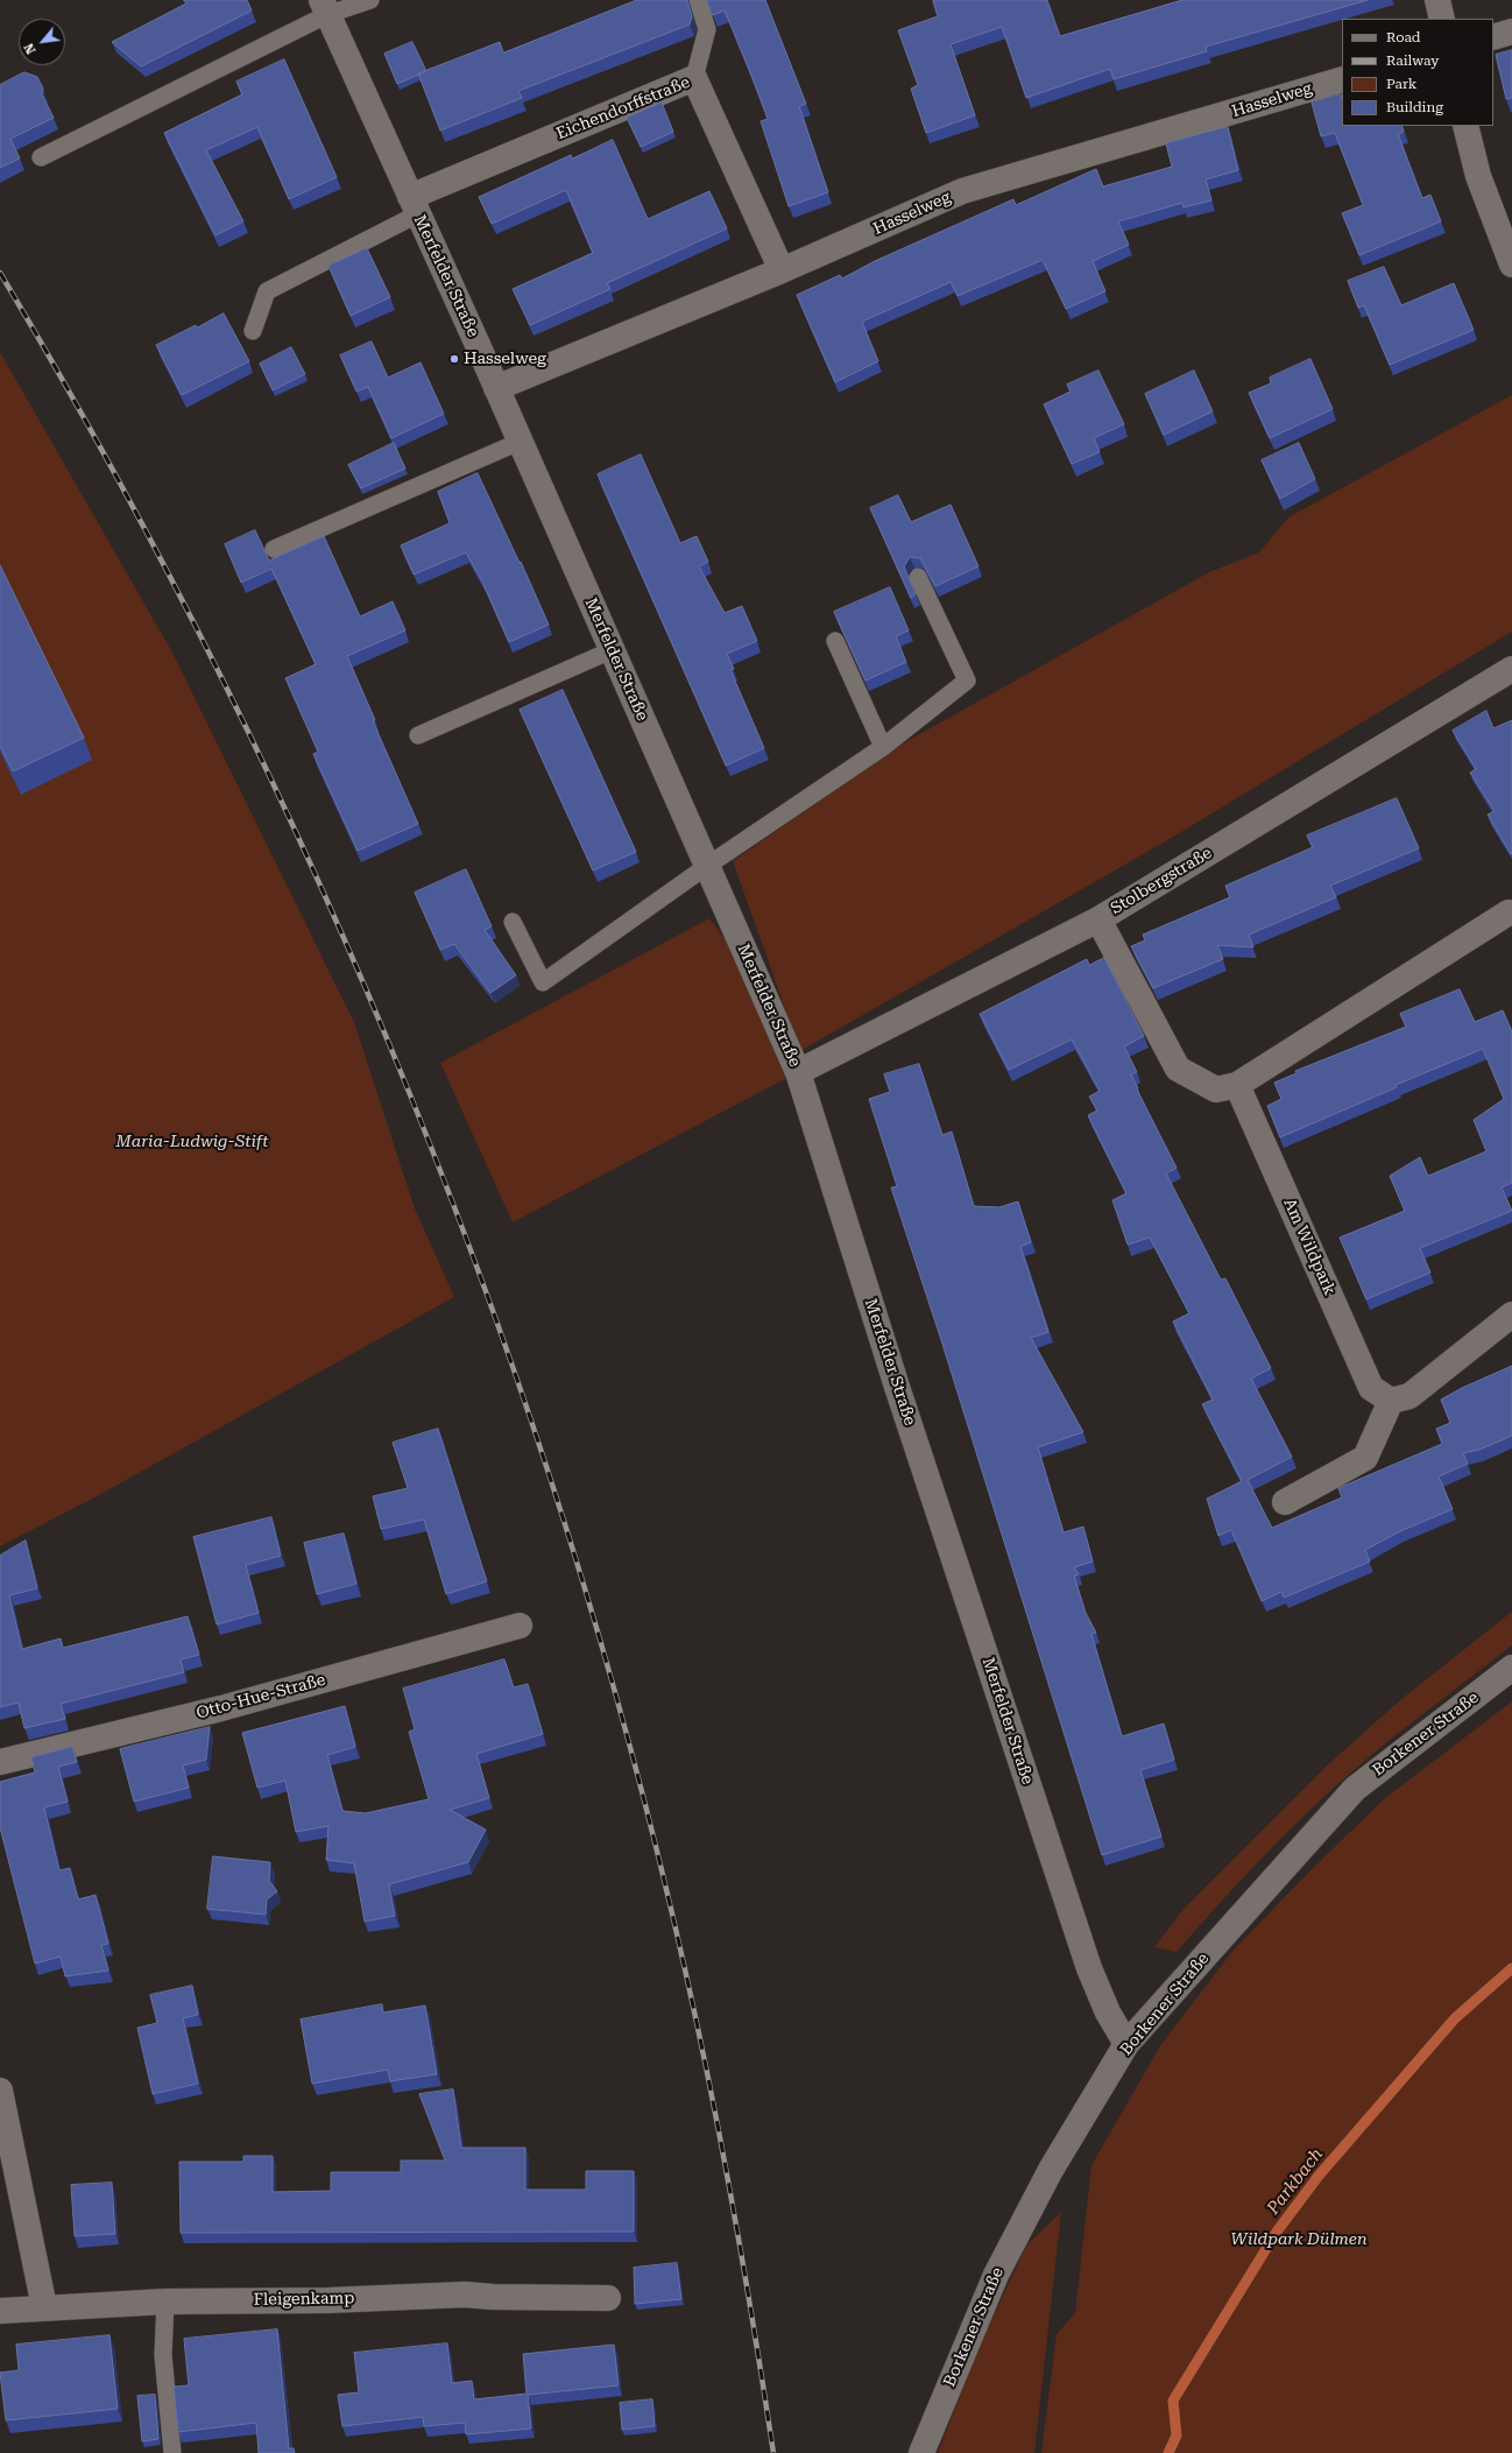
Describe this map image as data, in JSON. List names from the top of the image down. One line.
{"streets":{"street":["Hasselweg","Eichendorffstraße","Merfelder Straße","Stolbergstraße","Am Wildpark","Otto-Hue-Straße","Borkener Straße","Fleigenkamp"]},"crossings":[["Hasselweg","Eichendorffstraße"],["Hasselweg","Merfelder Straße"],["Eichendorffstraße","Merfelder Straße"],["Merfelder Straße","Stolbergstraße"],["Merfelder Straße","Borkener Straße"]],"water":["Parkbach"],"parks":["Maria-Ludwig-Stift","Wildpark Dülmen"],"places":["Hasselweg"],"legend":["Road","Railway","Park","Building"],"north":"bottom left"}
